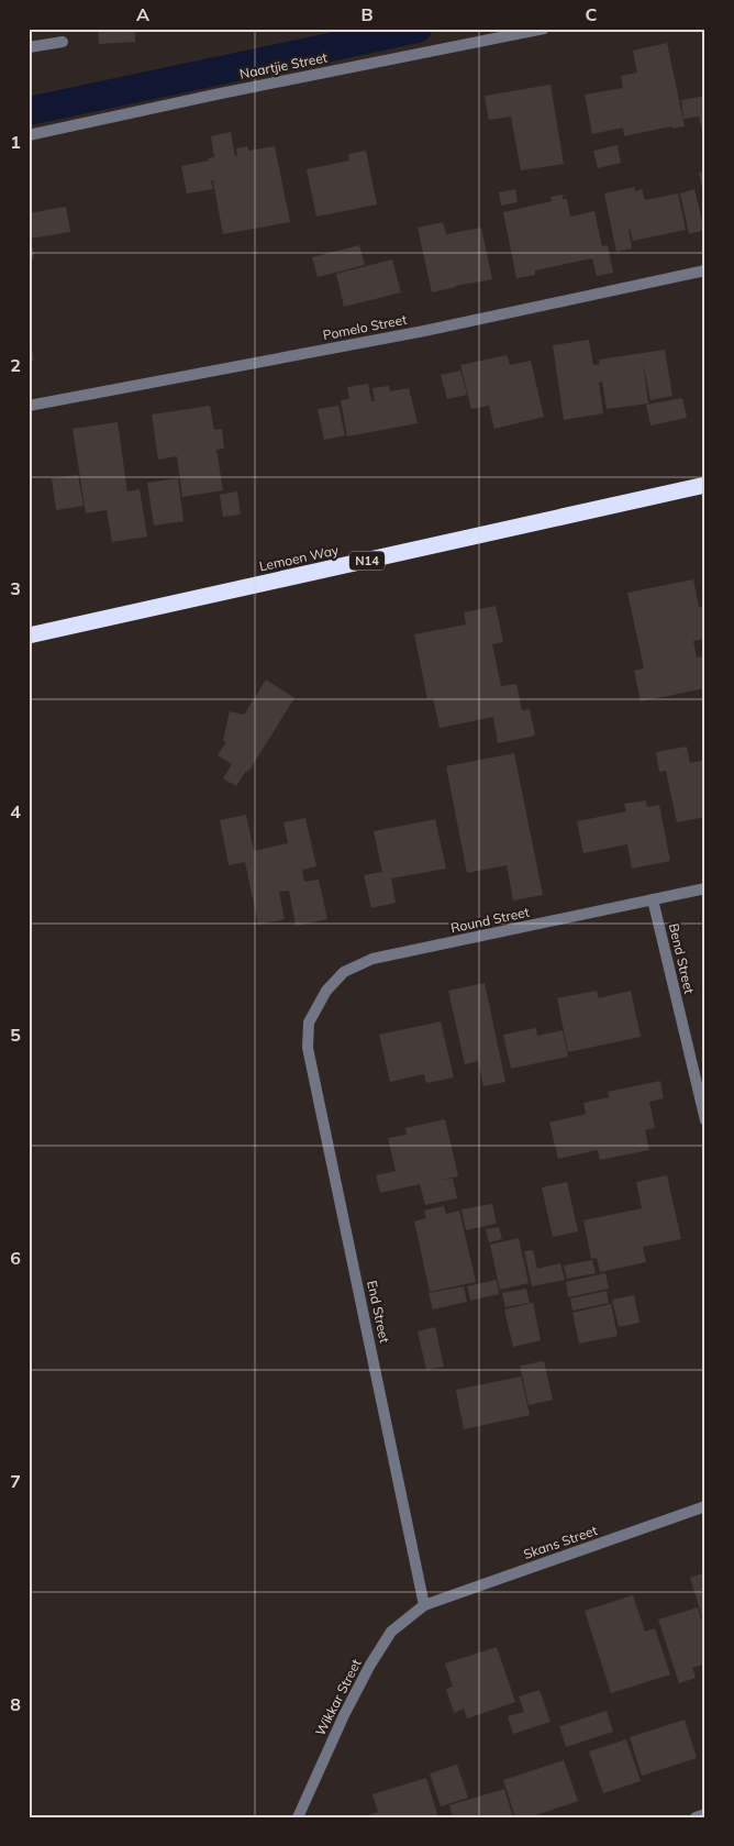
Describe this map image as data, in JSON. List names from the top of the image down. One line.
{"streets":{"highway":["Lemoen Way","N14"],"street":["Naartjie Street","Pomelo Street","Round Street","Bend Street","End Street","Skans Street","Wikkar Street"]},"crossings":[["Round Street","Bend Street"],["Round Street","End Street"],["End Street","Skans Street"],["End Street","Wikkar Street"],["Skans Street","Wikkar Street"]],"grid":{"columns":["A","B","C"],"rows":["1","2","3","4","5","6","7","8"]}}
